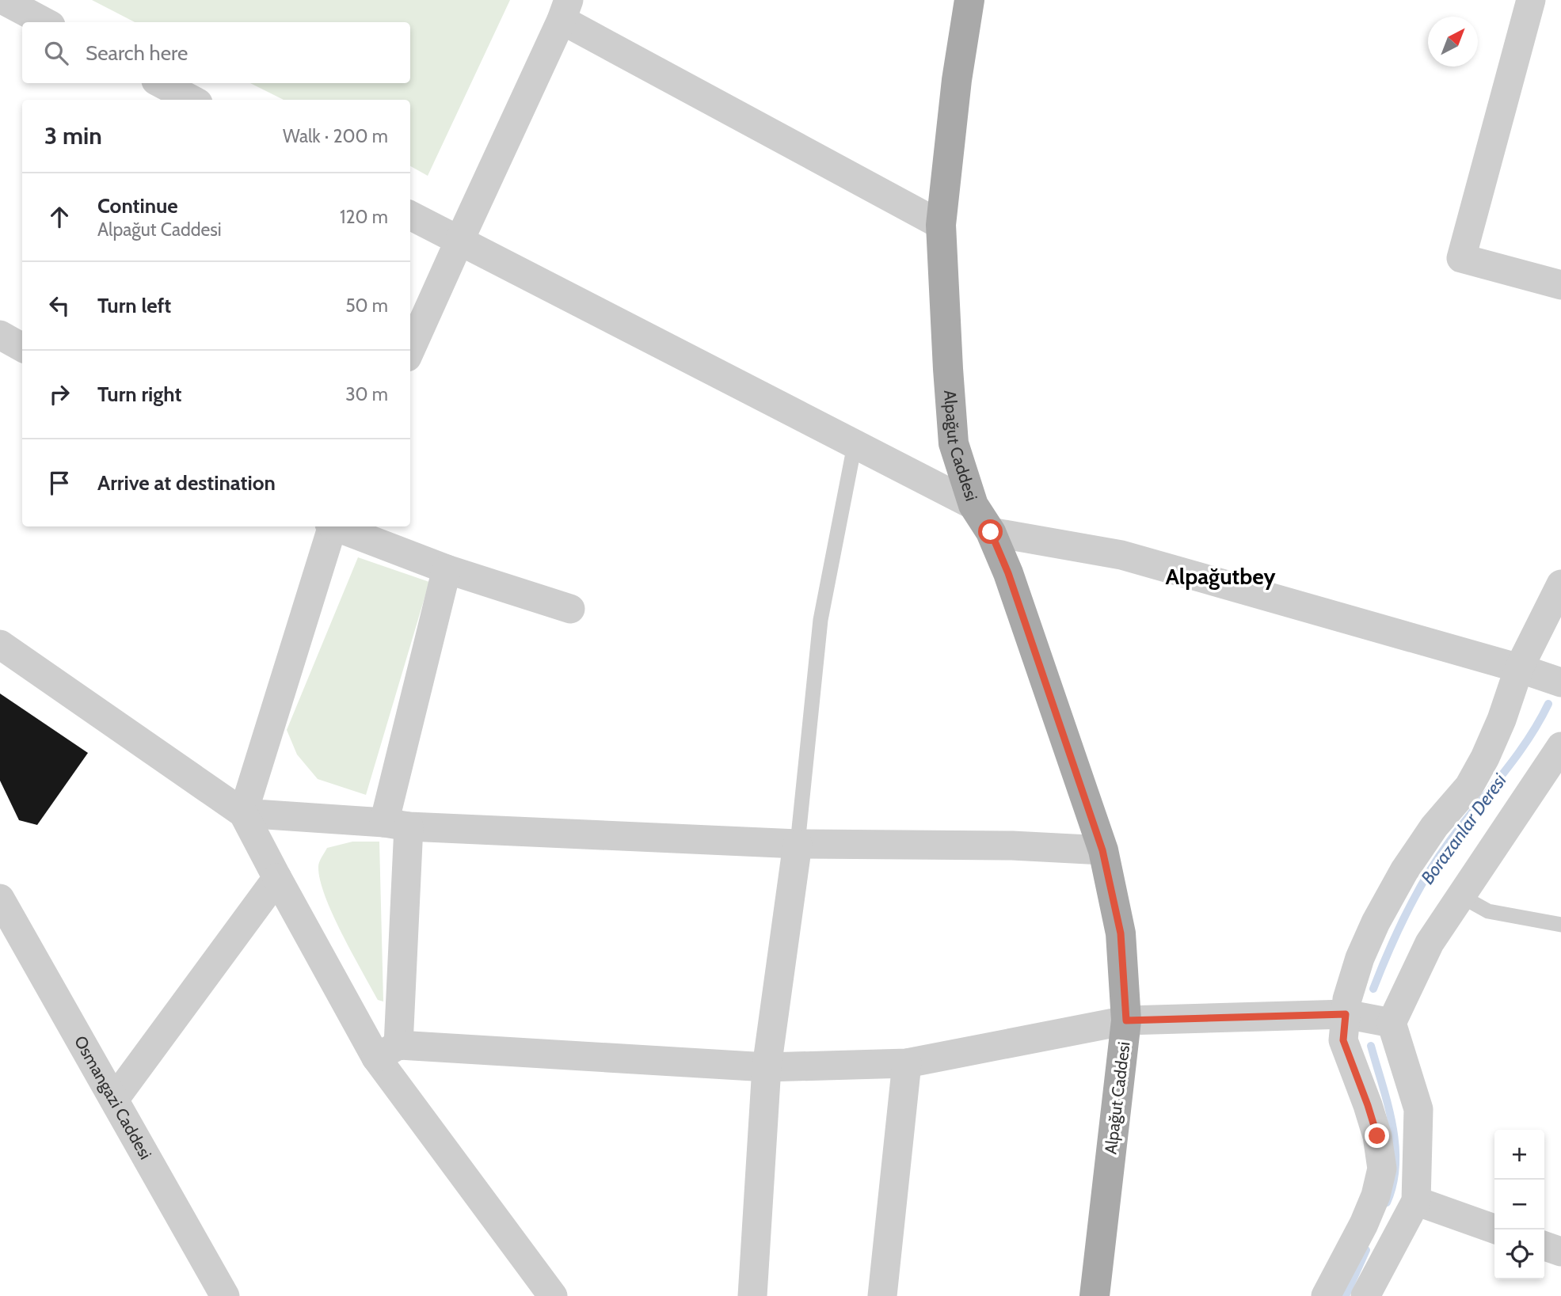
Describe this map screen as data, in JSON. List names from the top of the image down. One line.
{"streets":{"main road":["Alpağut Caddesi"],"street":["Osmangazi Caddesi"]},"districts":["Alpağutbey"],"water":["Borazanlar Deresi"],"north":"top right","page":{"search":"Search here","heading":["3 min","Walk · 200 m"],"list":[["Continue","Alpağut Caddesi","120 m"],["Turn left","50 m"],["Turn right","30 m"],"Arrive at destination"],"map_buttons":["+","−"]}}
